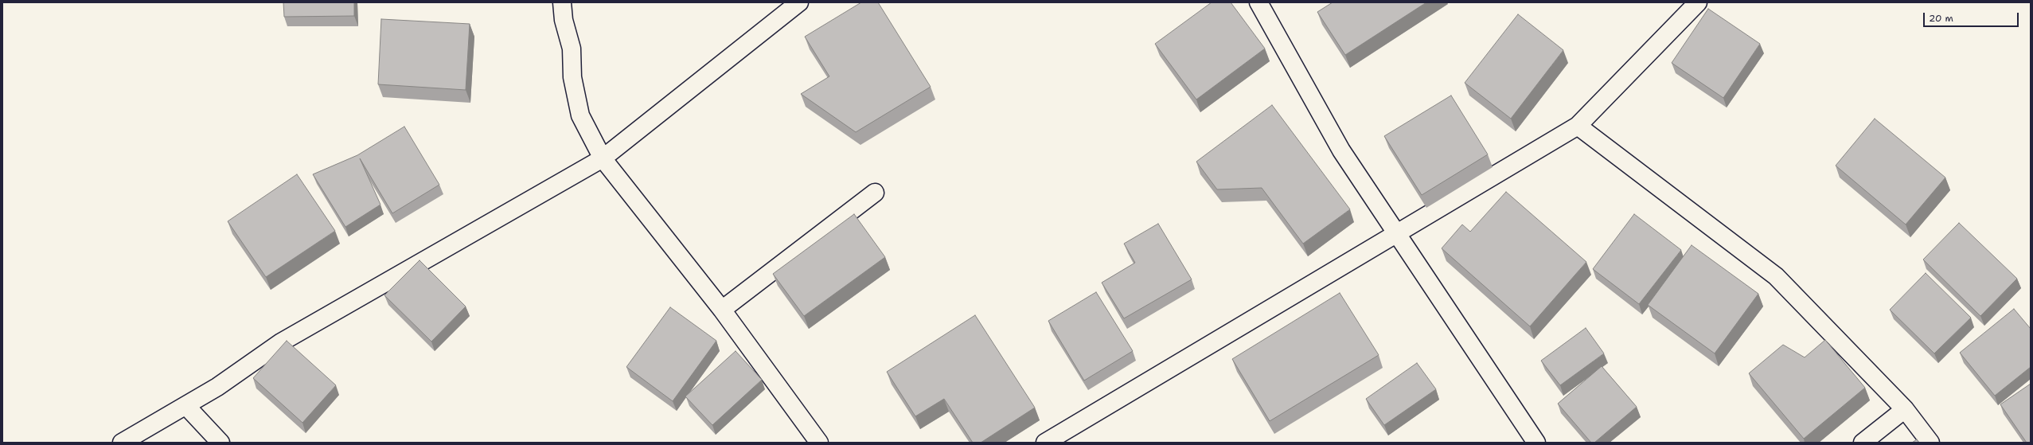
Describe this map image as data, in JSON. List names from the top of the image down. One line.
{"scale_bar":"20 m"}
